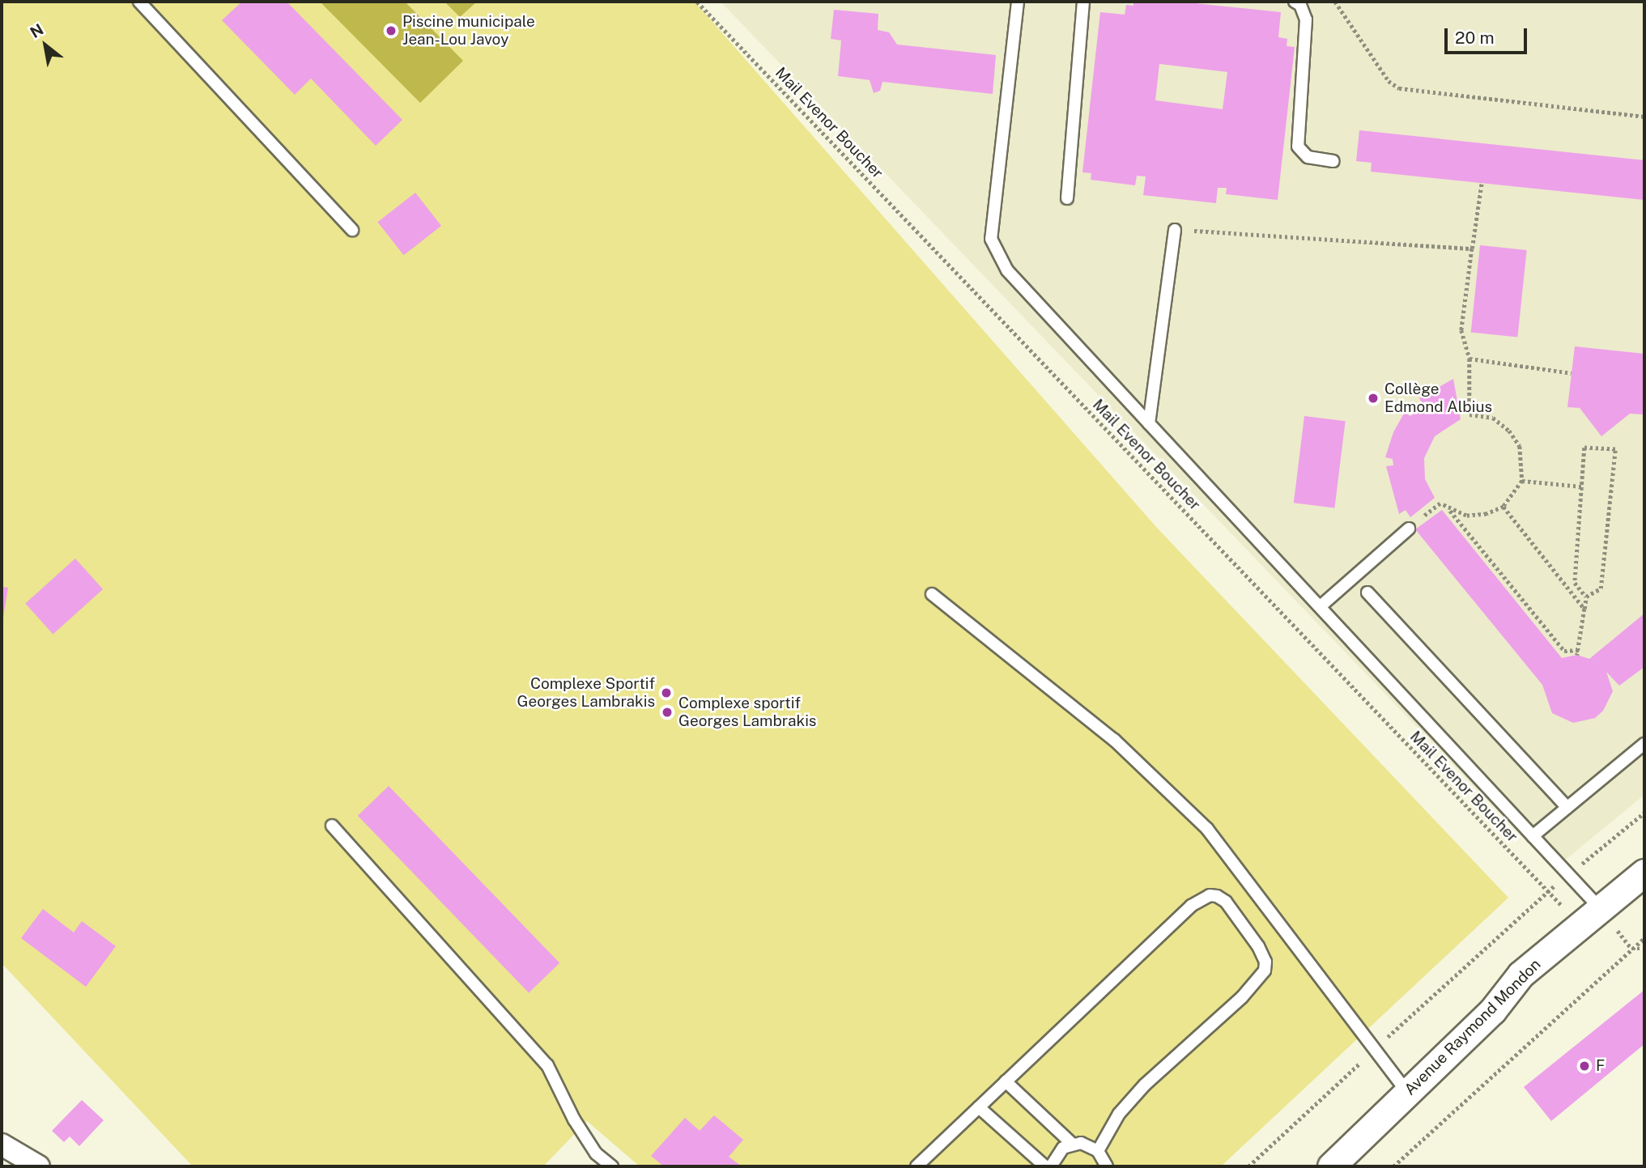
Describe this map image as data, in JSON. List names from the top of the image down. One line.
{"streets":{"street":["Avenue Raymond Mondon"],"path":["Mail Evenor Boucher"]},"crossings":[["Mail Evenor Boucher","Avenue Raymond Mondon"]],"places":["Piscine municipale Jean-Lou Javoy","Collège Edmond Albius","Complexe Sportif Georges Lambrakis","Complexe sportif Georges Lambrakis","F"],"scale_bar":"20 m","north":"top left"}
